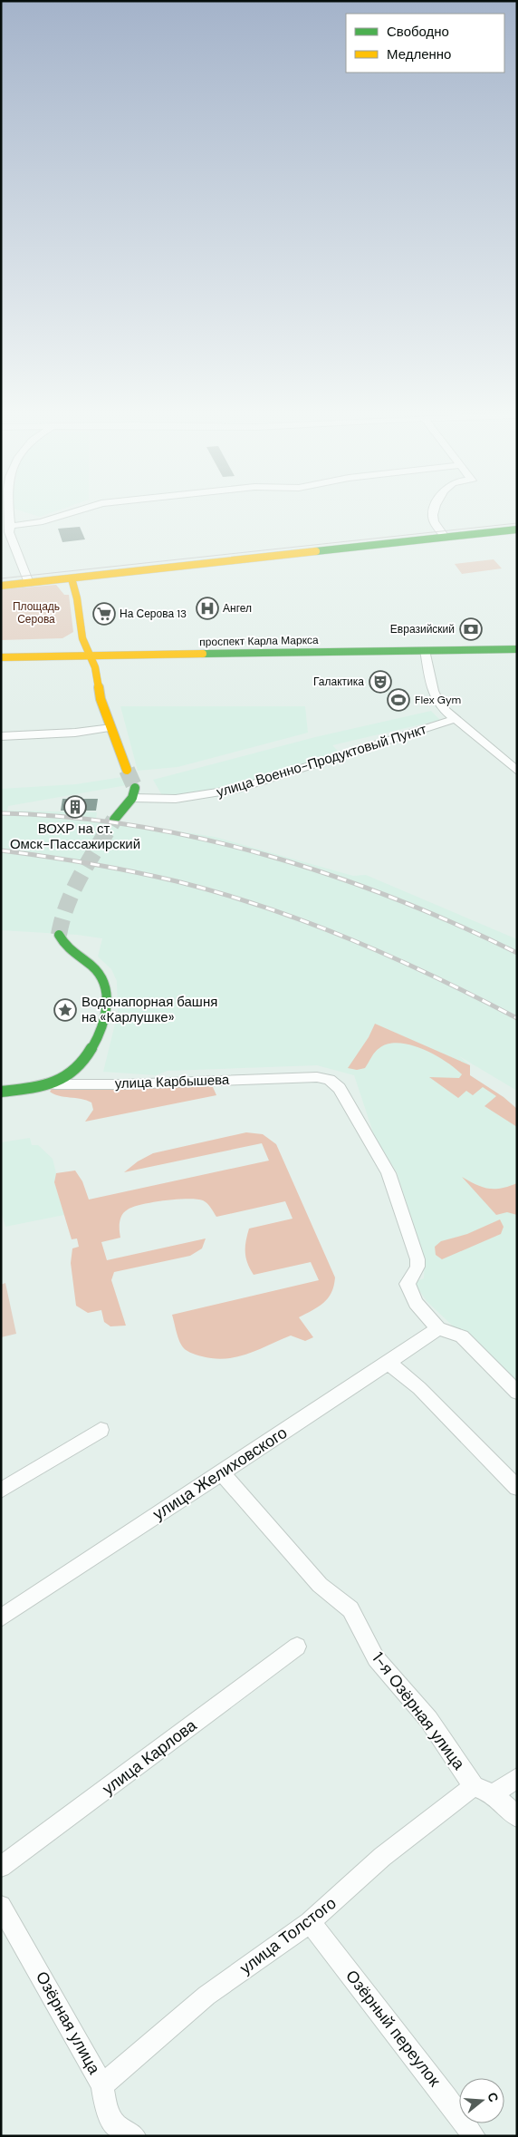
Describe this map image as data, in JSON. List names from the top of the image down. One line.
{"streets":{"main road":["проспект Карла Маркса","улица Карбышева"],"street":["улица Военно-Продуктовый Пункт","улица Желиховского","1-я Озёрная улица","улица Карлова","улица Толстого","Озёрная улица","Озёрный переулок"]},"crossings":[["улица Карбышева","улица Желиховского"],["улица Желиховского","1-я Озёрная улица"],["1-я Озёрная улица","улица Толстого"],["улица Толстого","Озёрная улица"],["улица Толстого","Озёрный переулок"]],"parks":["Площадь Серова"],"places":{"hospital":["Ангел"],"supermarket":["На Серова 13"],"bank":["Евразийский"],"theatre":["Галактика"],"sports":["Flex Gym"],"building":["ВОХР на ст. Омск-Пассажирский"],"place":["Водонапорная башня на «Карлушке»"]},"legend":["Свободно","Медленно"],"north":"right"}
